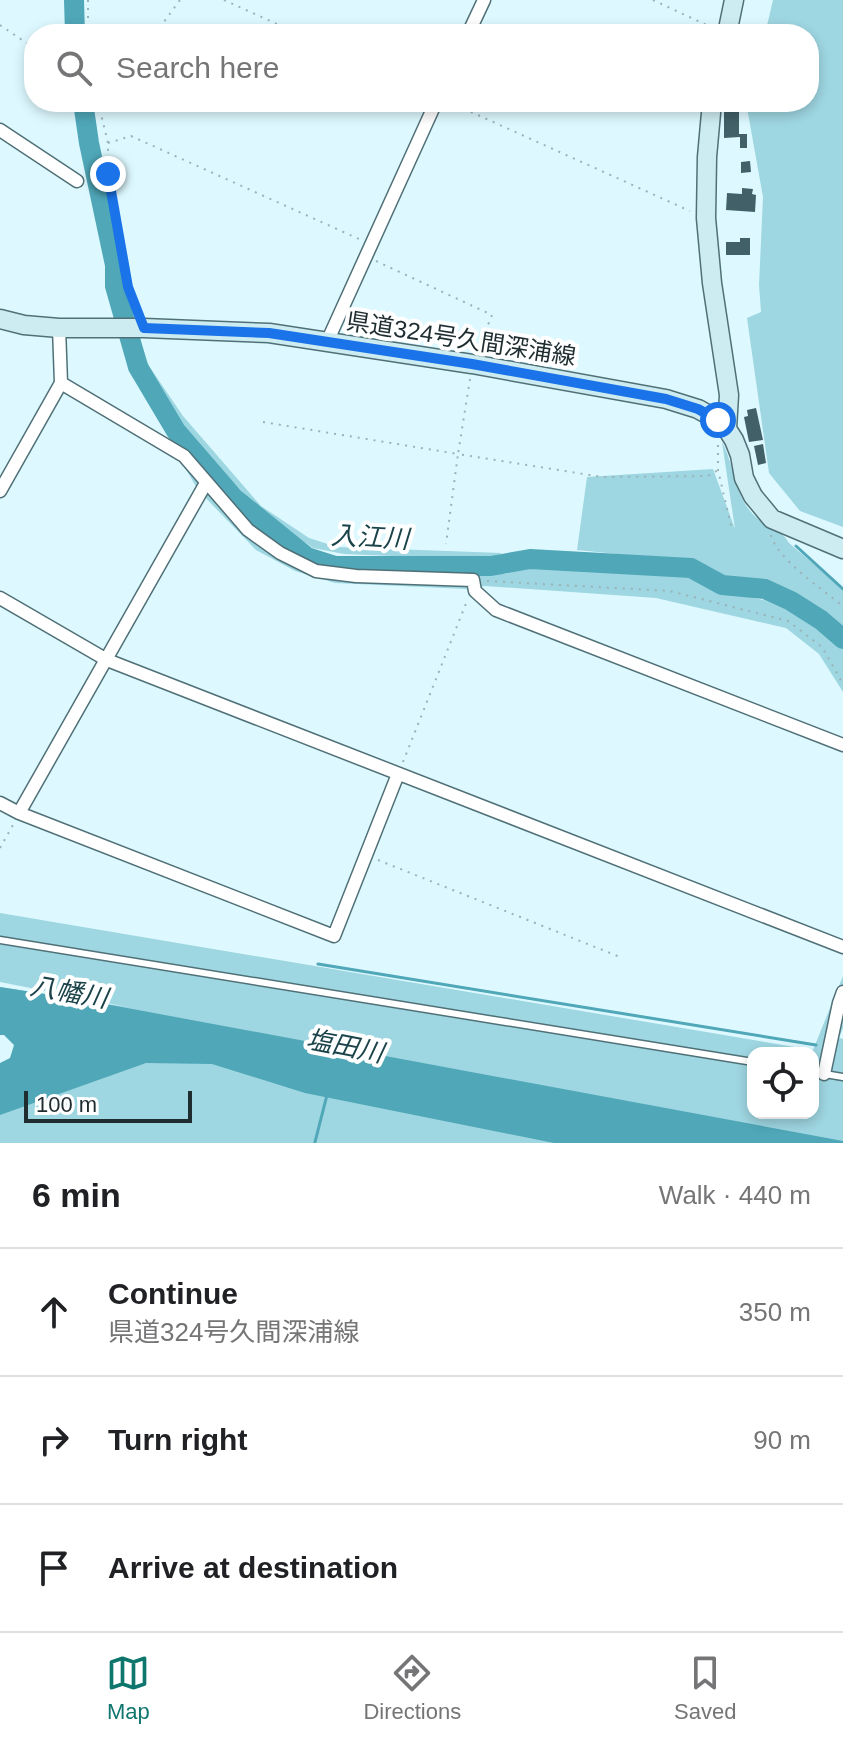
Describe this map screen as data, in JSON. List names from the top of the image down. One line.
{"streets":{"main road":["県道324号久間深浦線"]},"water":["入江川","八幡川","塩田川"],"scale_bar":"100 m","page":{"search":"Search here","scale":"100 m","heading":["6 min","Walk · 440 m"],"list":[["Continue","県道324号久間深浦線","350 m"],["Turn right","90 m"],"Arrive at destination"],"nav":["Map","Directions","Saved"]}}
